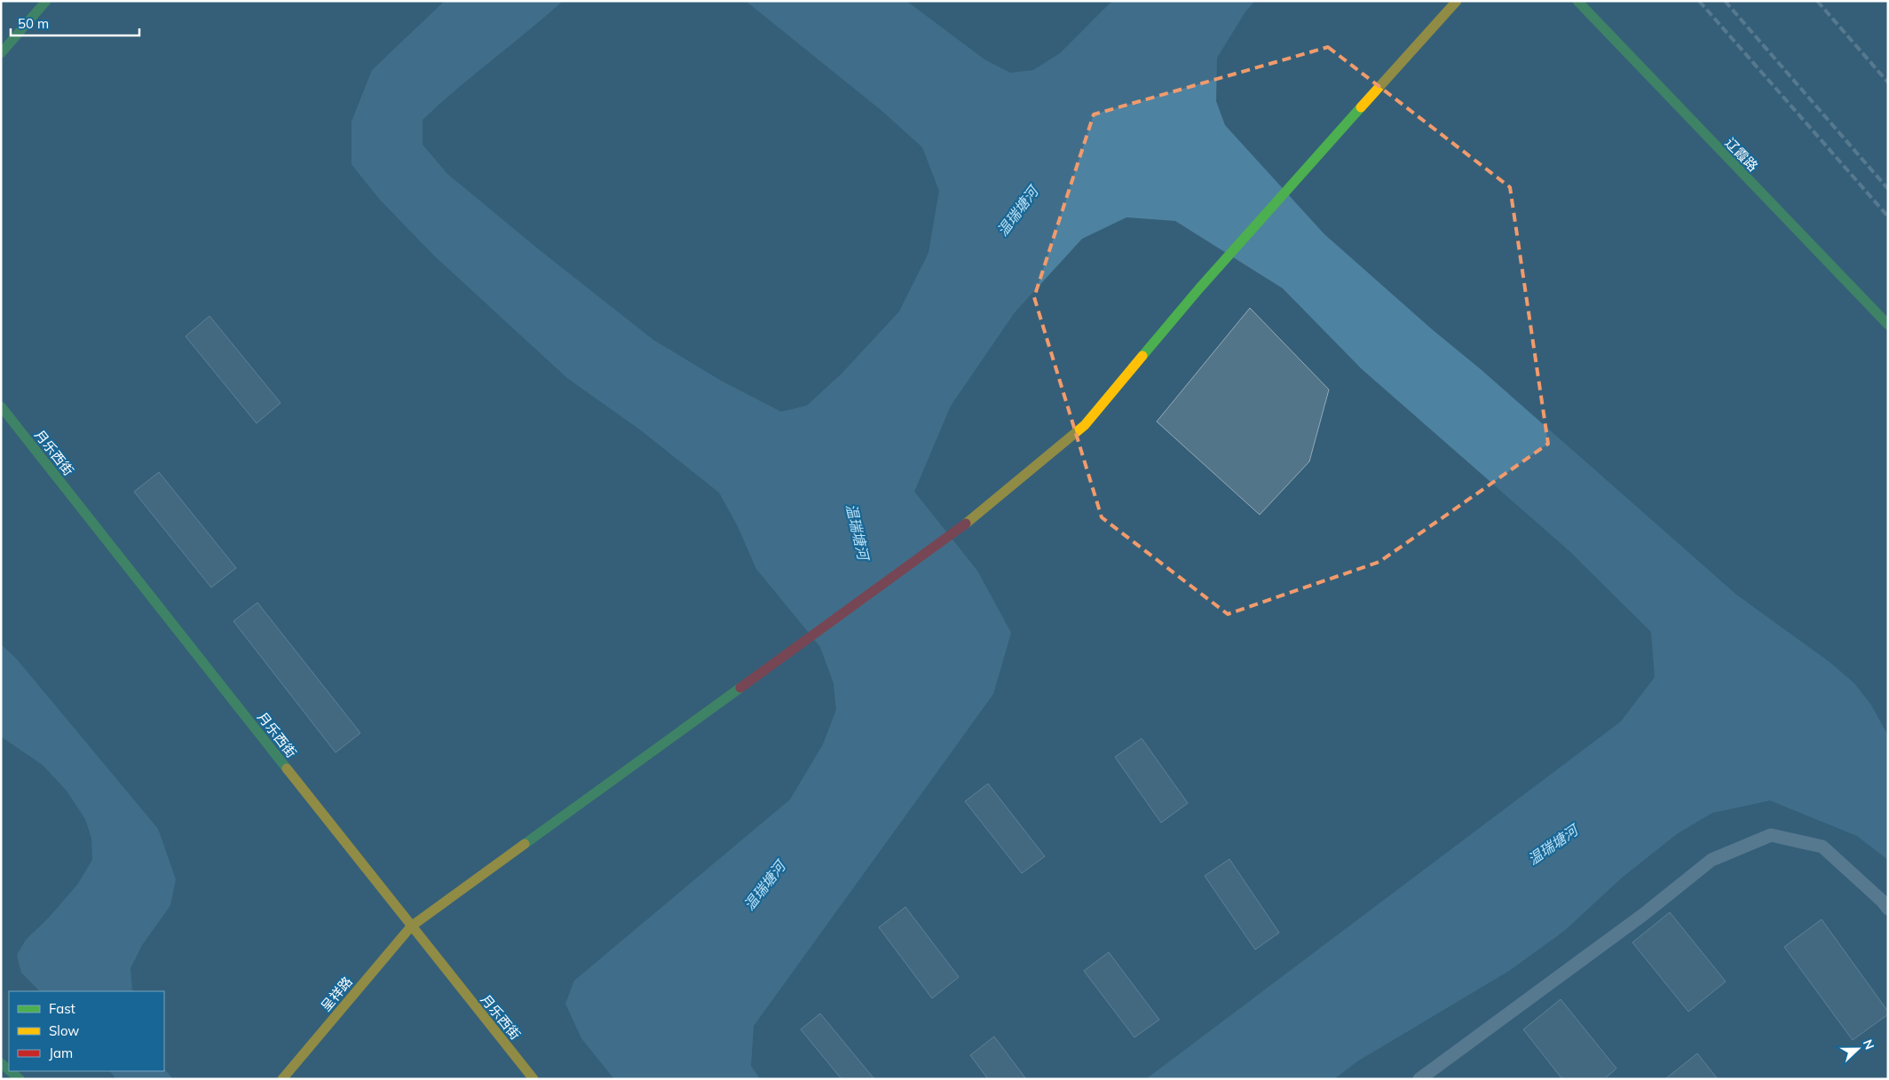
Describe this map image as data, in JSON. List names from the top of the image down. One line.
{"streets":{"street":["辽霞路","月乐西街","呈祥路"]},"crossings":[["月乐西街","呈祥路"]],"water":["温瑞塘河"],"legend":["Fast","Slow","Jam"],"scale_bar":"50 m","north":"right"}
